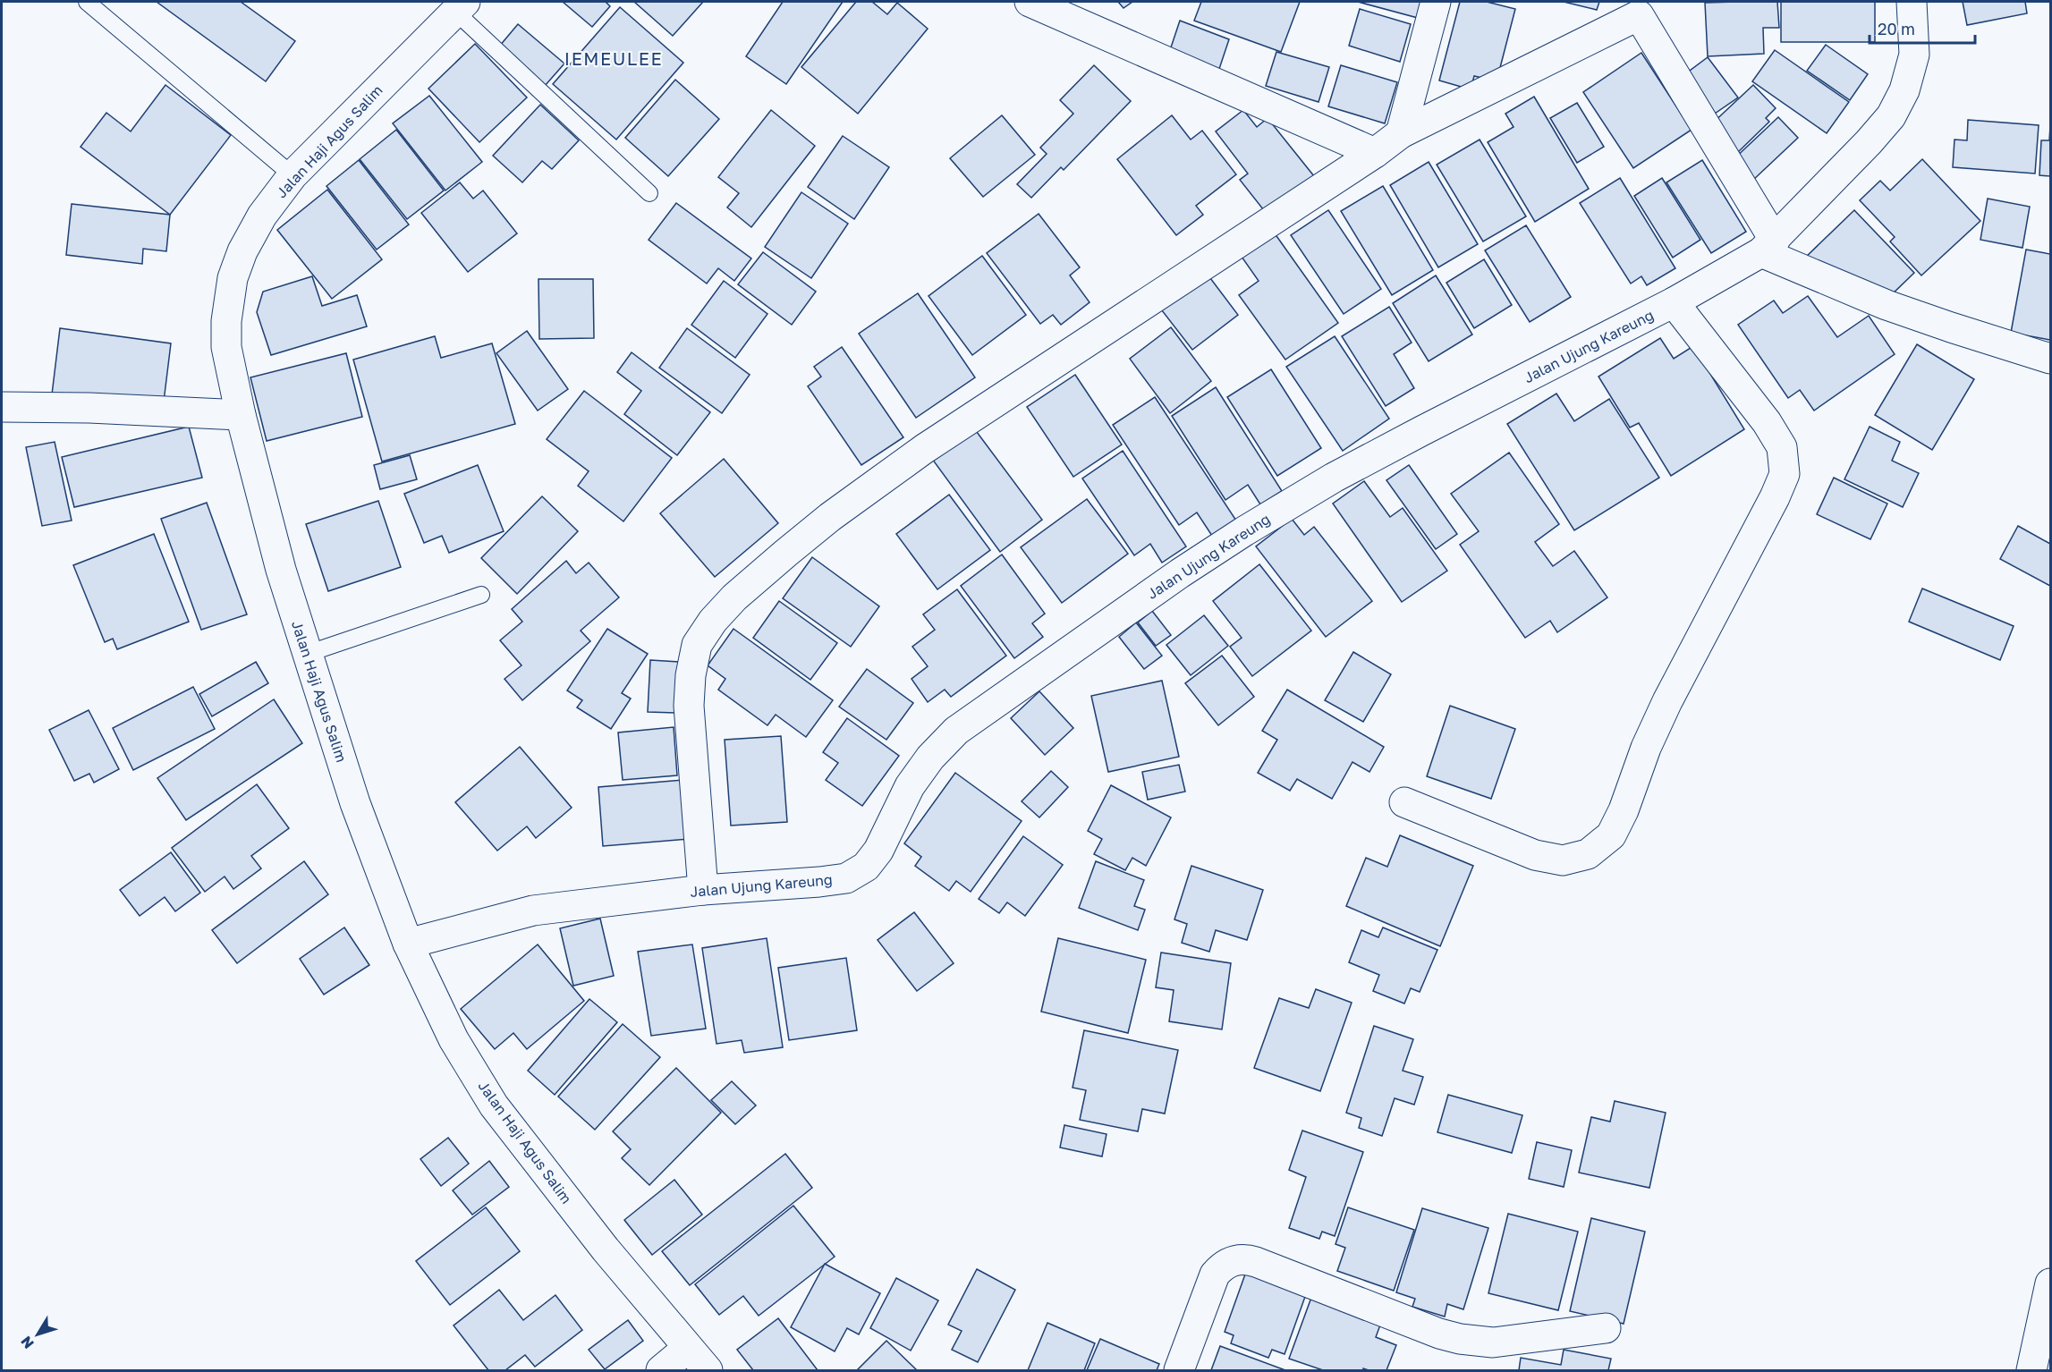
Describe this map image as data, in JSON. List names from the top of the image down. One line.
{"streets":{"street":["Jalan Haji Agus Salim","Jalan Ujung Kareung"]},"crossings":[["Jalan Haji Agus Salim","Jalan Ujung Kareung"]],"districts":["IEMEULEE"],"scale_bar":"20 m","north":"bottom left"}
